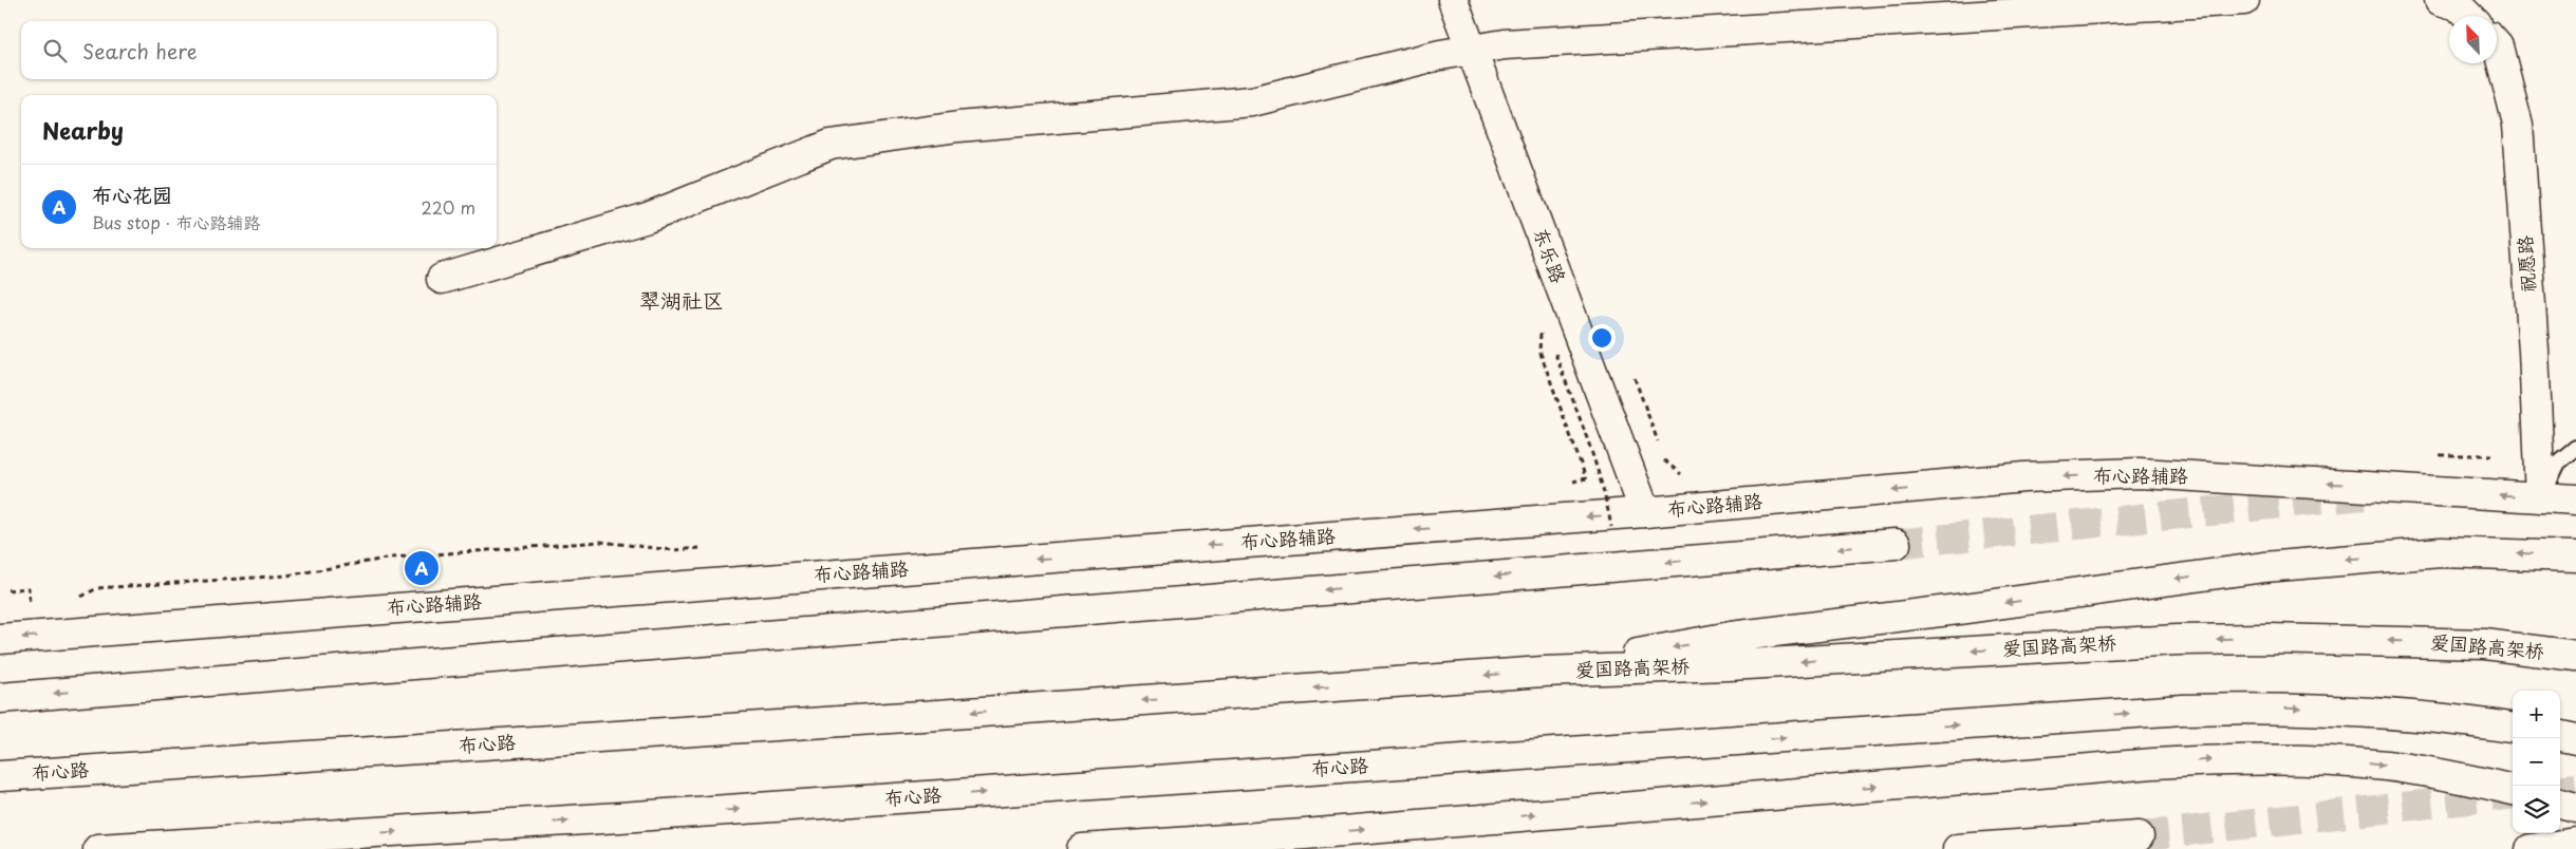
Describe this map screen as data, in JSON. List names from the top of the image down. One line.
{"streets":{"main road":["东乐路","祝愿路","布心路辅路","爱国路高架桥","布心路"]},"crossings":[["东乐路","布心路辅路"],["祝愿路","布心路辅路"],["爱国路高架桥","布心路"]],"districts":["翠湖社区"],"north":"top left","page":{"search":"Search here","heading":"Nearby","list":[{"mark":"A","name":"布心花园","note":"Bus stop · 布心路辅路","value":"220 m"}],"pins":"A","map_buttons":["+","−"]}}
